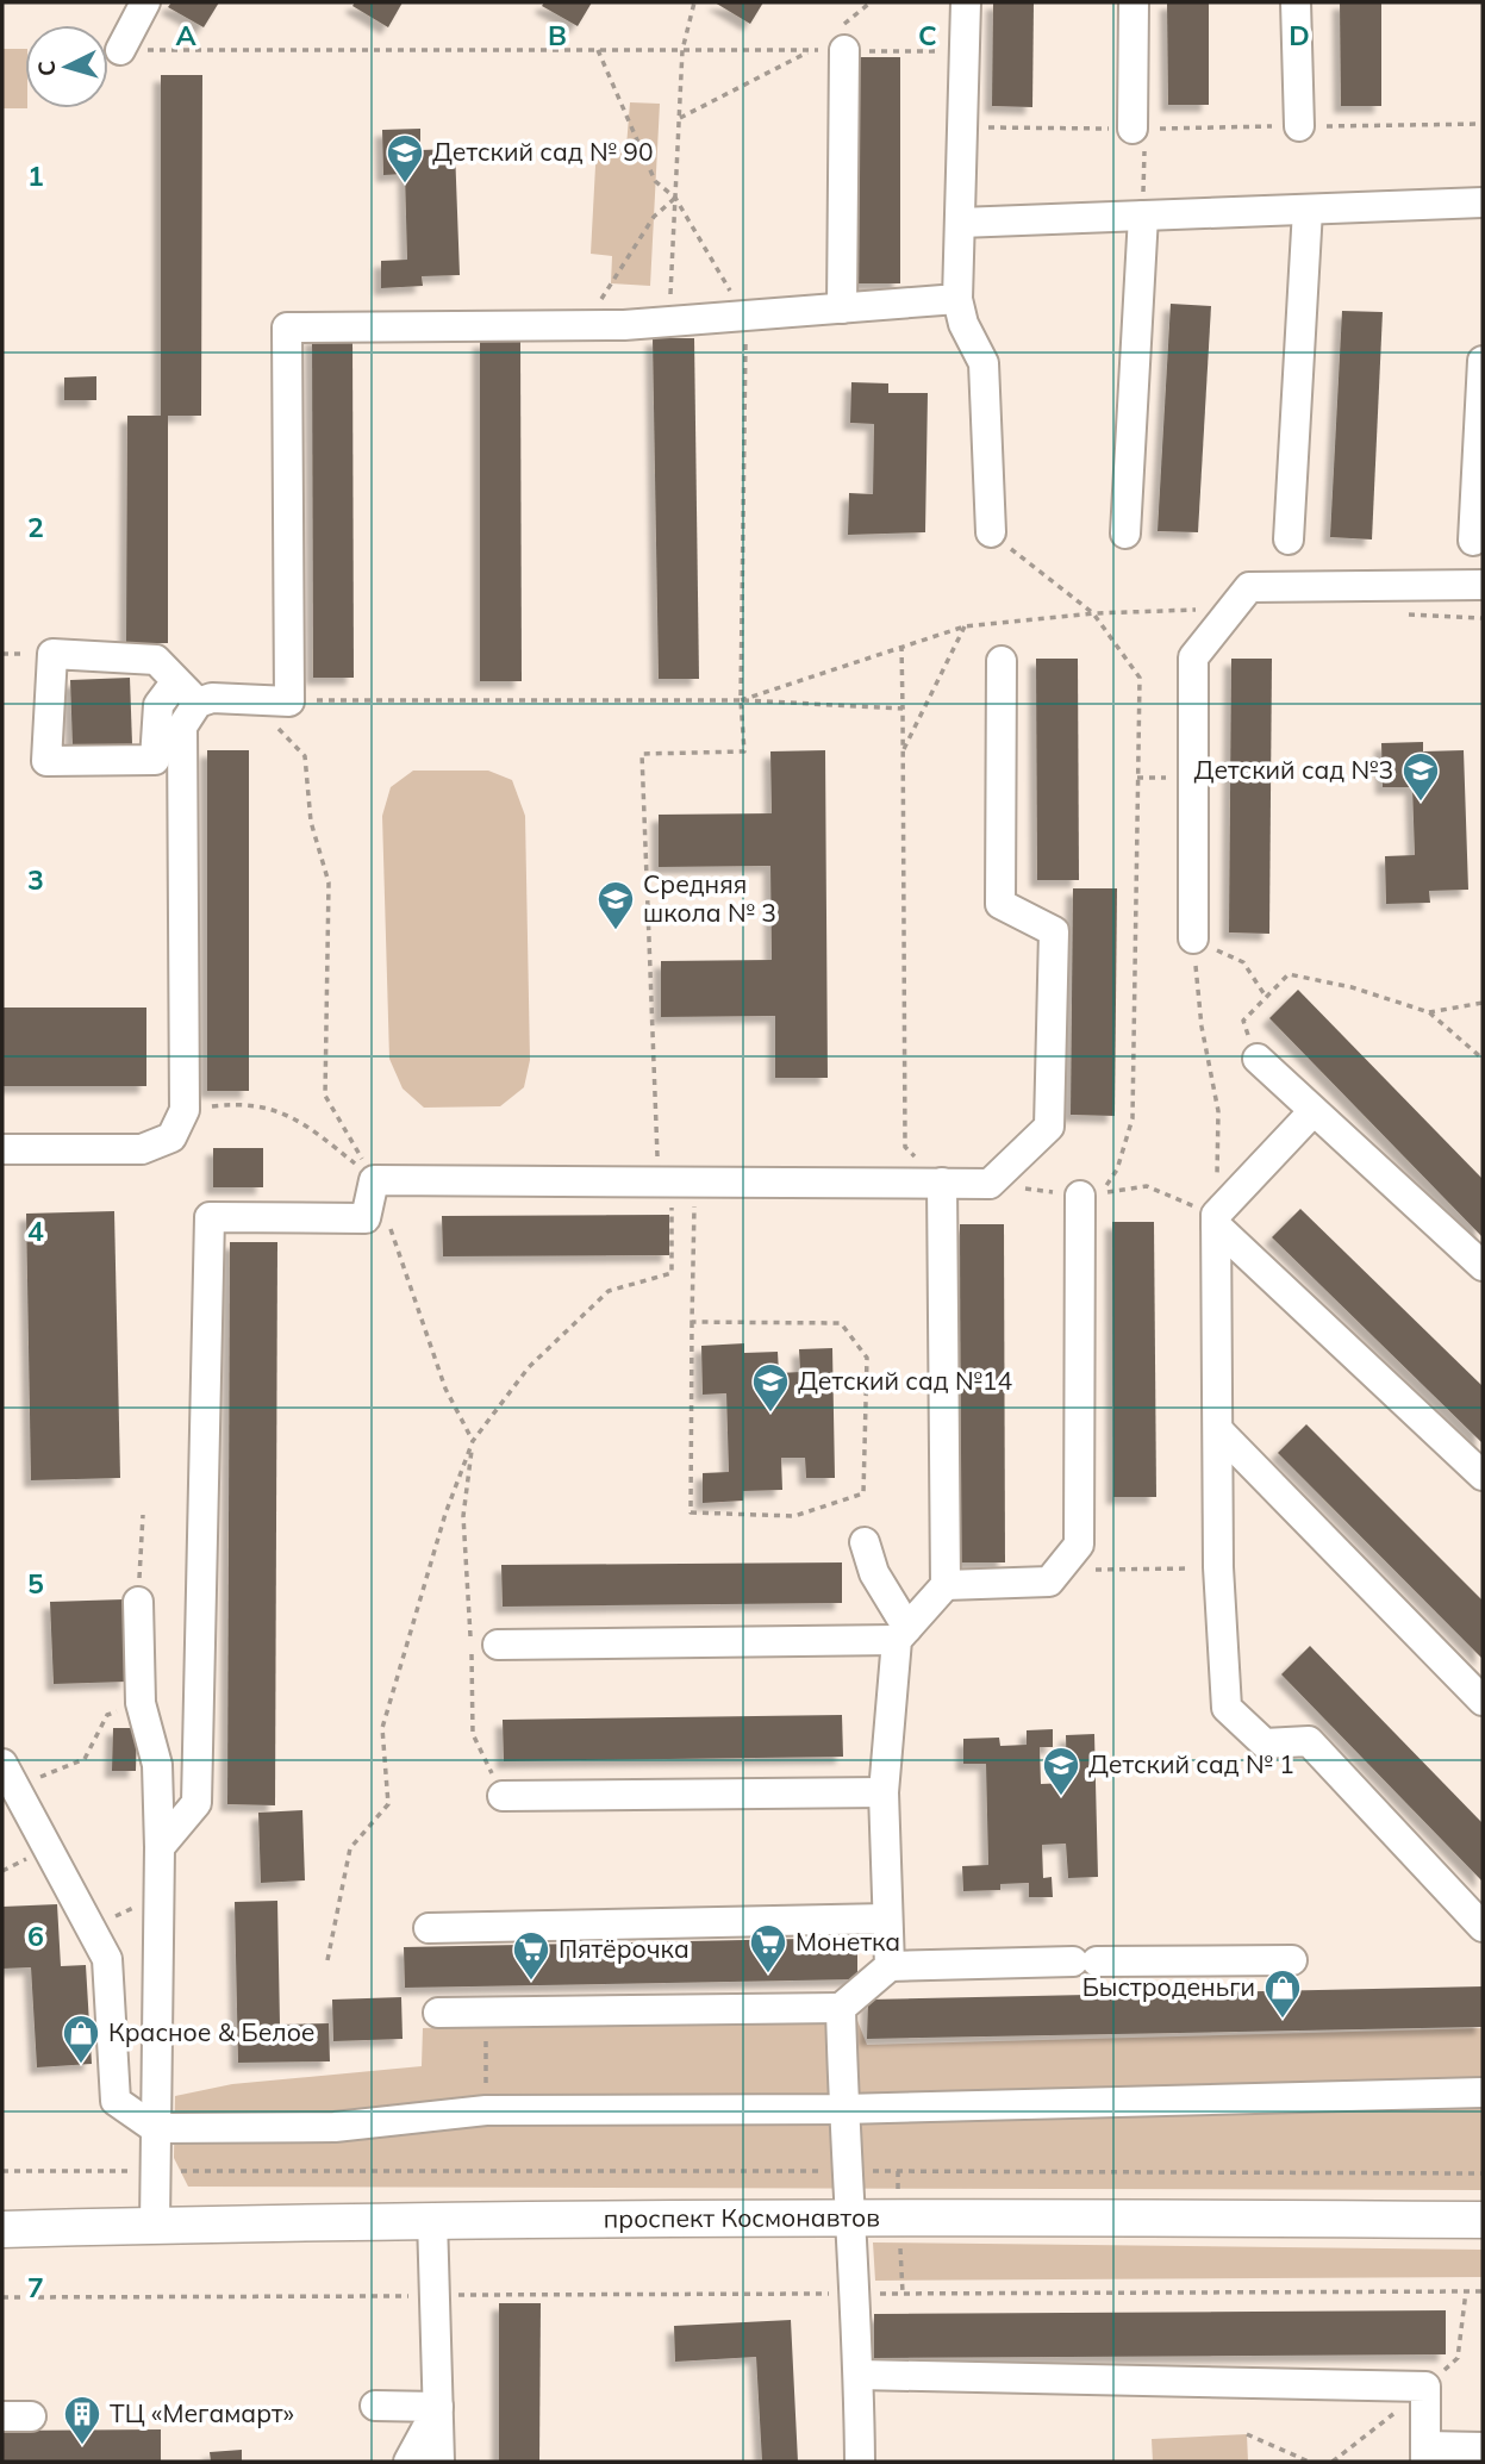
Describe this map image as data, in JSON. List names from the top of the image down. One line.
{"streets":{"main road":["проспект Космонавтов"]},"places":{"school or university":["Детский сад № 90","Детский сад №3","Средняя школа № 3","Детский сад №14","Детский сад № 1"],"supermarket":["Монетка","Пятёрочка"],"shop":["Быстроденьги","Красное & Белое"],"building":["ТЦ «Мегамарт»"]},"north":"left","grid":{"columns":["A","B","C","D"],"rows":["1","2","3","4","5","6","7"]}}
